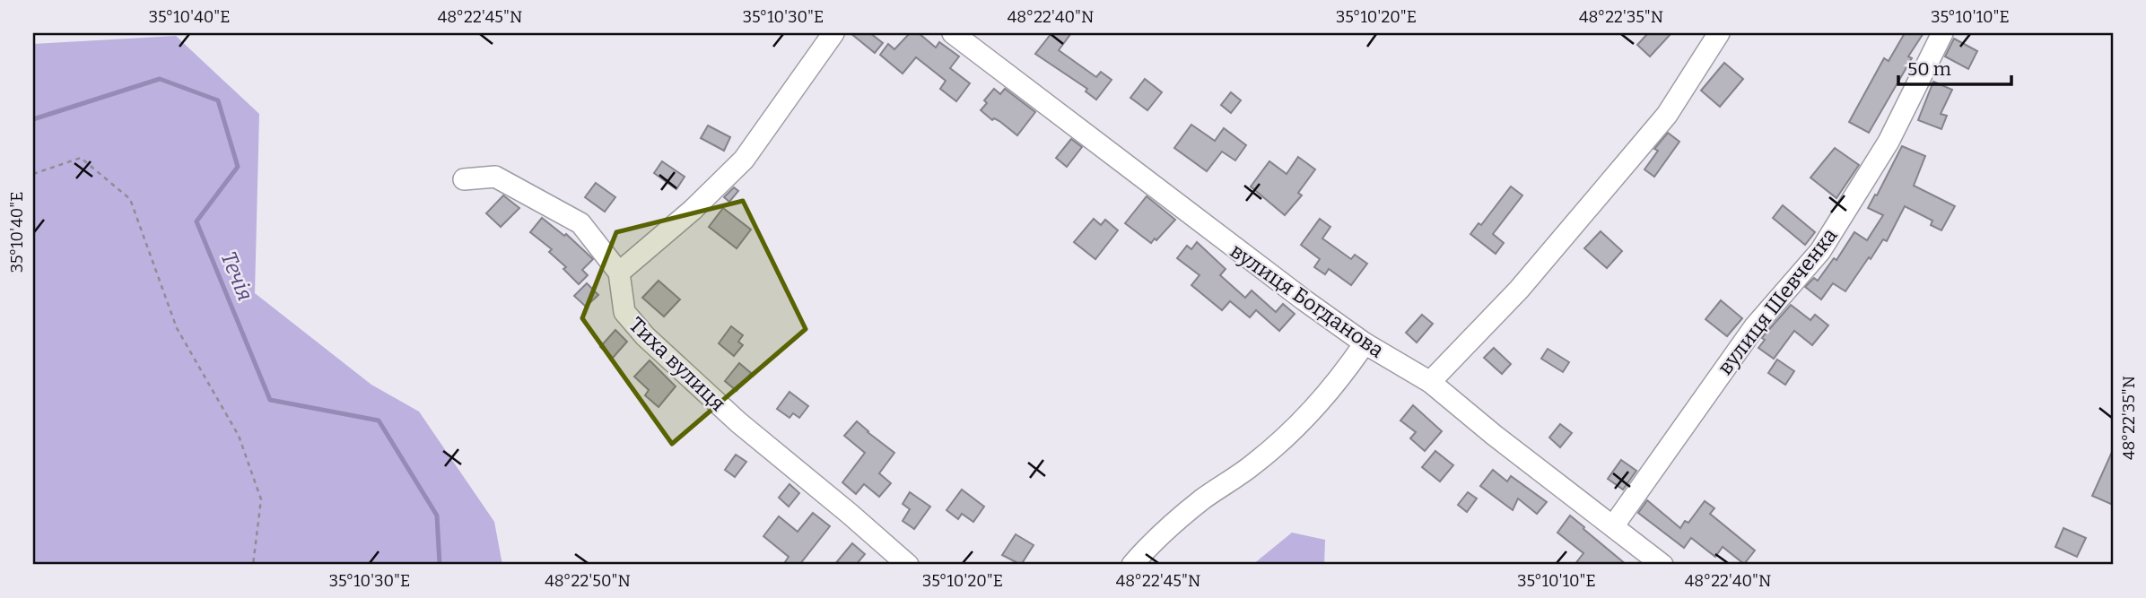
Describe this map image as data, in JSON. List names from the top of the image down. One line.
{"streets":{"street":["вулиця Богданова","вулиця Шевченка","Тиха вулиця"]},"crossings":[["вулиця Богданова","вулиця Шевченка"]],"water":["Течія"],"scale_bar":"50 m","coordinates":["35°10'40\"E","48°22'45\"N","35°10'30\"E","48°22'40\"N","35°10'20\"E","48°22'35\"N","35°10'10\"E","48°22'50\"N"]}
